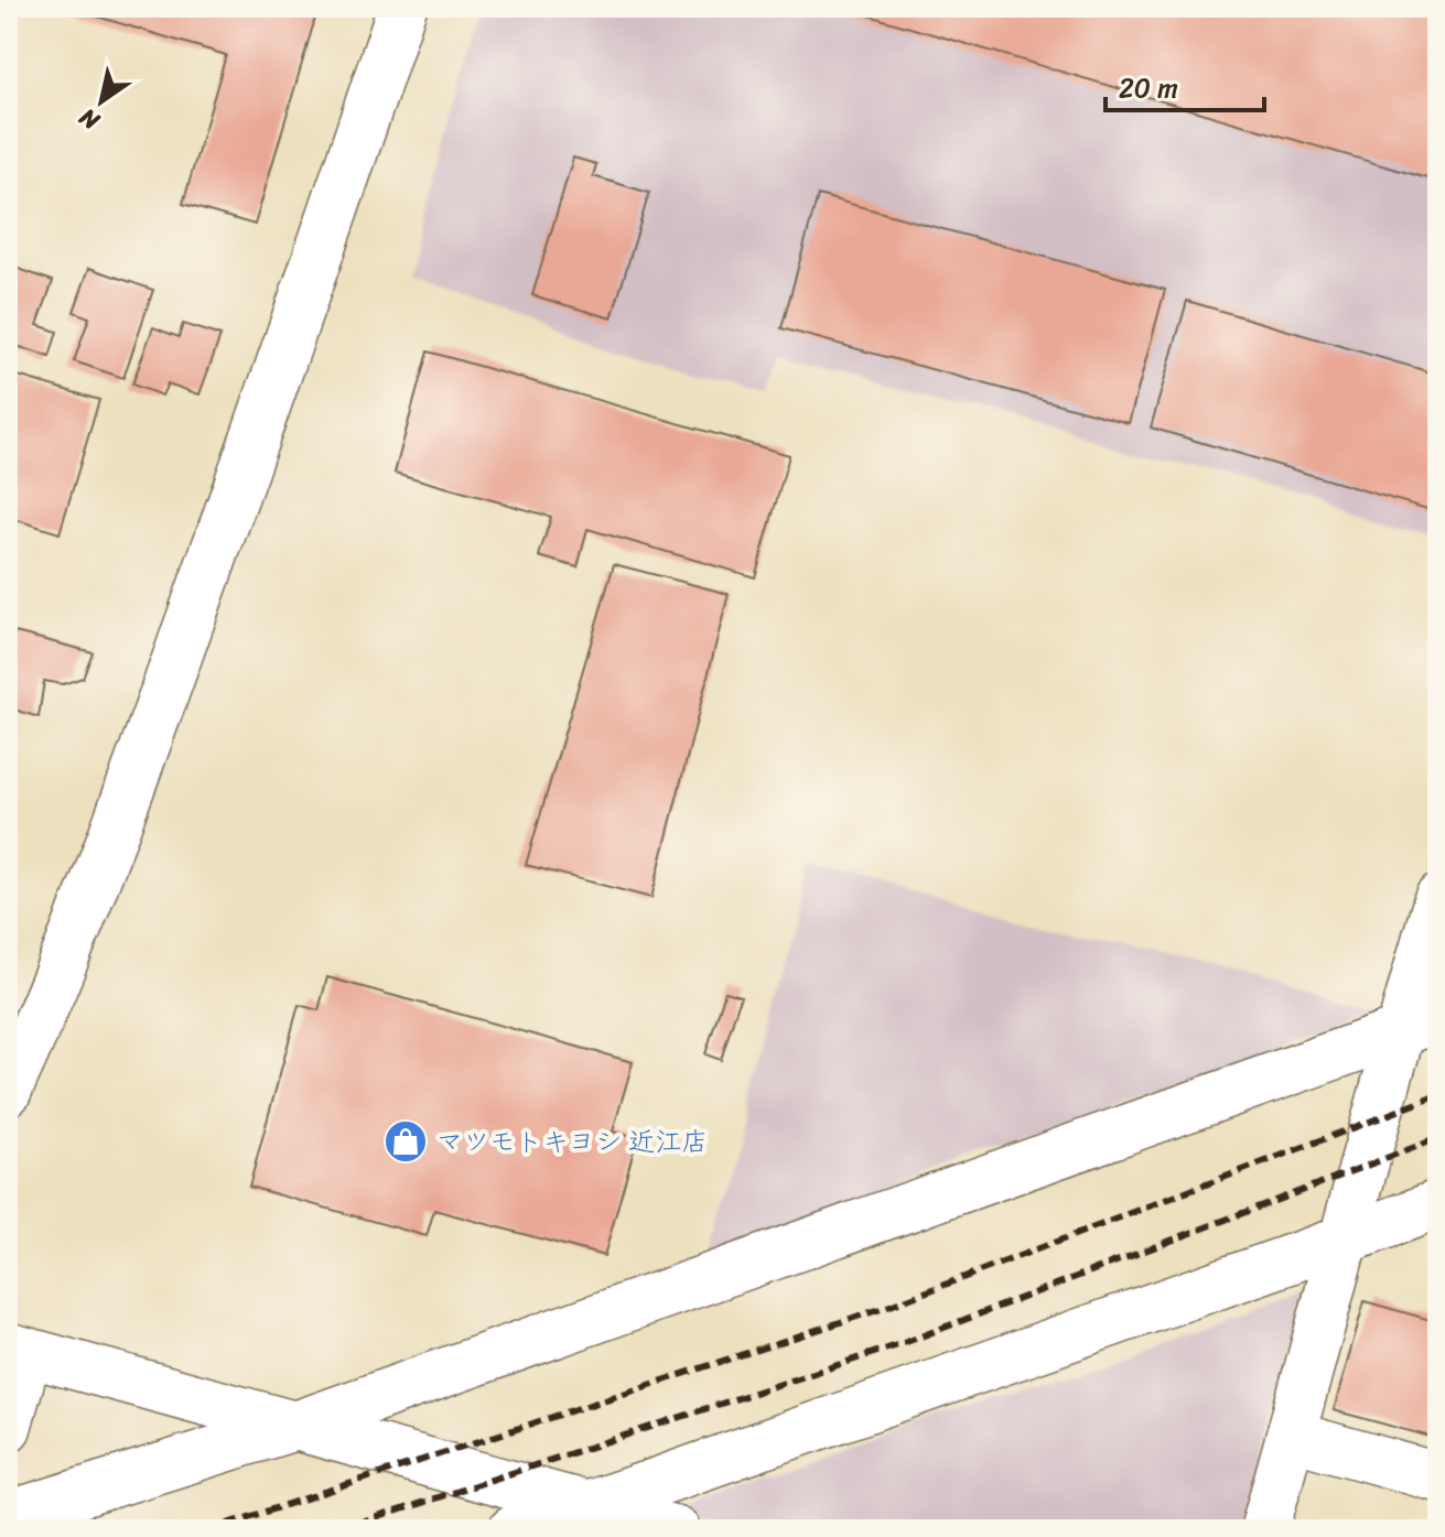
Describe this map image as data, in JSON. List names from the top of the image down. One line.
{"places":{"shop":["マツモトキヨシ 近江店"]},"scale_bar":"20 m","north":"bottom left"}
